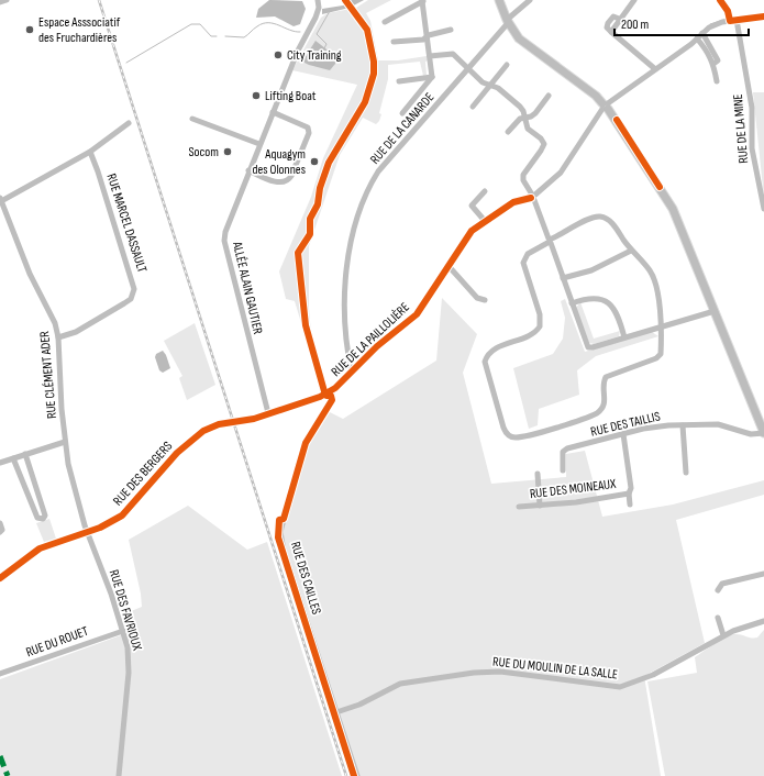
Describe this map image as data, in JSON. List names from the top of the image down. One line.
{"streets":{"street":["RUE DE LA CANARDE","RUE DE LA MINE","RUE MARCEL DASSAULT","ALLÉE ALAIN GAUTIER","RUE DE LA PAILLOLIÈRE","RUE CLÉMENT ADER","RUE DES TAILLIS","RUE DES BERGERS","RUE DES MOINEAUX","RUE DES CAILLES","RUE DES FAVRIOUX","RUE DU ROUET","RUE DU MOULIN DE LA SALLE"]},"crossings":[["RUE DE LA CANARDE","RUE DE LA PAILLOLIÈRE"],["RUE MARCEL DASSAULT","RUE CLÉMENT ADER"],["ALLÉE ALAIN GAUTIER","RUE DE LA PAILLOLIÈRE"],["RUE DE LA PAILLOLIÈRE","RUE DES BERGERS"],["RUE DE LA PAILLOLIÈRE","RUE DES CAILLES"],["RUE CLÉMENT ADER","RUE DES BERGERS"],["RUE CLÉMENT ADER","RUE DES FAVRIOUX"],["RUE DES BERGERS","RUE DES FAVRIOUX"],["RUE DES CAILLES","RUE DU MOULIN DE LA SALLE"],["RUE DES FAVRIOUX","RUE DU ROUET"]],"places":["Espace Asssociatif des Fruchardières","City Training","Lifting Boat","Socom","Aquagym des Olonnes"],"scale_bar":"200 m"}
